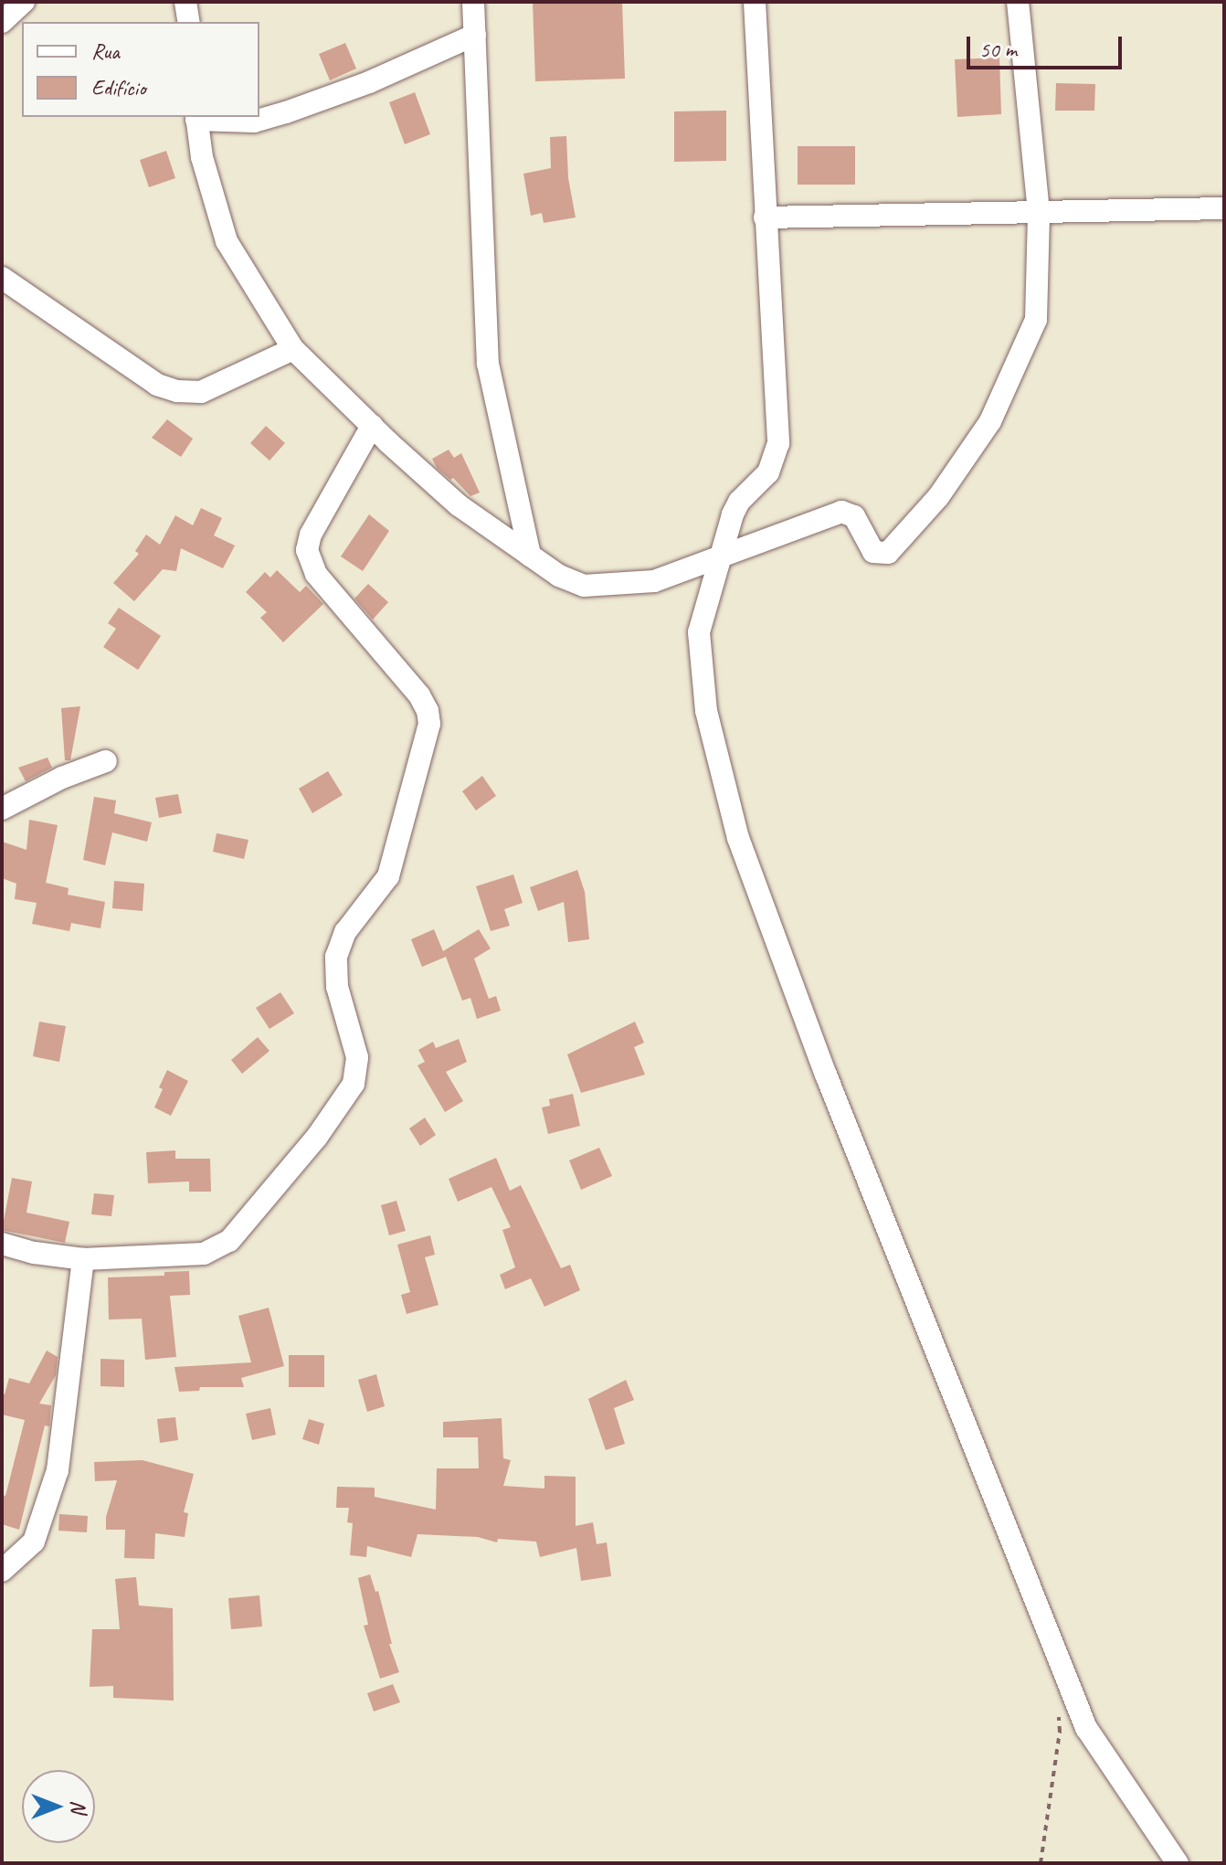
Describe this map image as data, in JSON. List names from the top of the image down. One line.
{"legend":["Rua","Edifício"],"scale_bar":"50 m","north":"right"}
